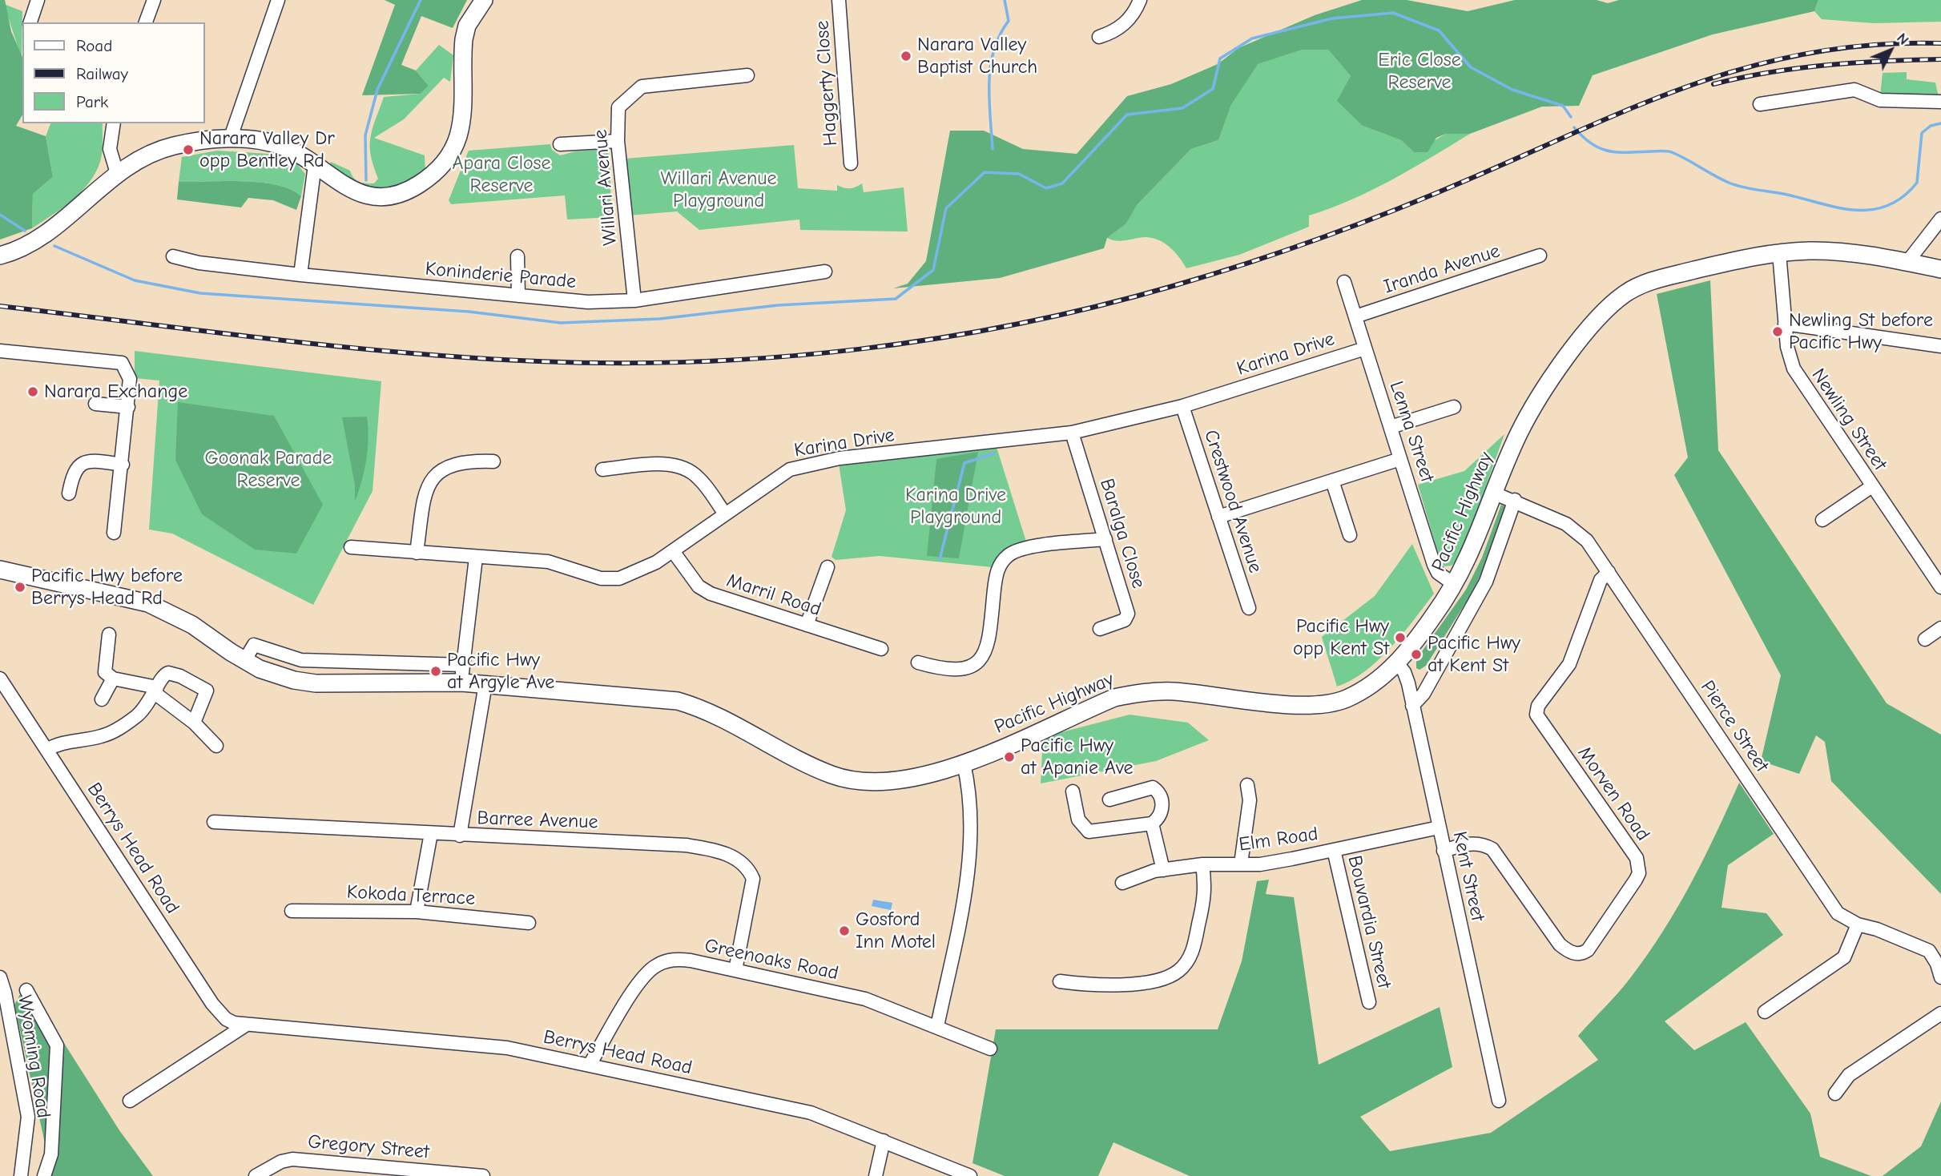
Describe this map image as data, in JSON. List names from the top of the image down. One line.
{"streets":{"main road":["Pacific Highway"],"street":["Haggerty Close","Willari Avenue","Iranda Avenue","Koninderie Parade","Karina Drive","Newling Street","Lenna Street","Crestwood Avenue","Baralga Close","Marril Road","Pierce Street","Morven Road","Barree Avenue","Elm Road","Berrys Head Road","Kent Street","Kokoda Terrace","Bouvardia Street","Greenoaks Road","Wyoming Road","Gregory Street"]},"crossings":[["Willari Avenue","Koninderie Parade"],["Iranda Avenue","Lenna Street"],["Karina Drive","Lenna Street"],["Karina Drive","Crestwood Avenue"],["Karina Drive","Baralga Close"],["Karina Drive","Marril Road"],["Newling Street","Pacific Highway"],["Lenna Street","Pacific Highway"],["Pacific Highway","Pierce Street"],["Pacific Highway","Kent Street"],["Pierce Street","Morven Road"],["Morven Road","Kent Street"],["Barree Avenue","Greenoaks Road"],["Elm Road","Kent Street"],["Elm Road","Bouvardia Street"],["Berrys Head Road","Greenoaks Road"]],"parks":["Eric Close Reserve","Apara Close Reserve","Willari Avenue Playground","Goonak Parade Reserve","Karina Drive Playground"],"places":["Narara Valley Baptist Church","Narara Valley Dr opp Bentley Rd","Newling St before Pacific Hwy","Narara Exchange","Pacific Hwy before Berrys Head Rd","Pacific Hwy opp Kent St","Pacific Hwy at Kent St","Pacific Hwy at Argyle Ave","Pacific Hwy at Apanie Ave","Gosford Inn Motel"],"legend":["Road","Railway","Park"],"north":"top right"}
